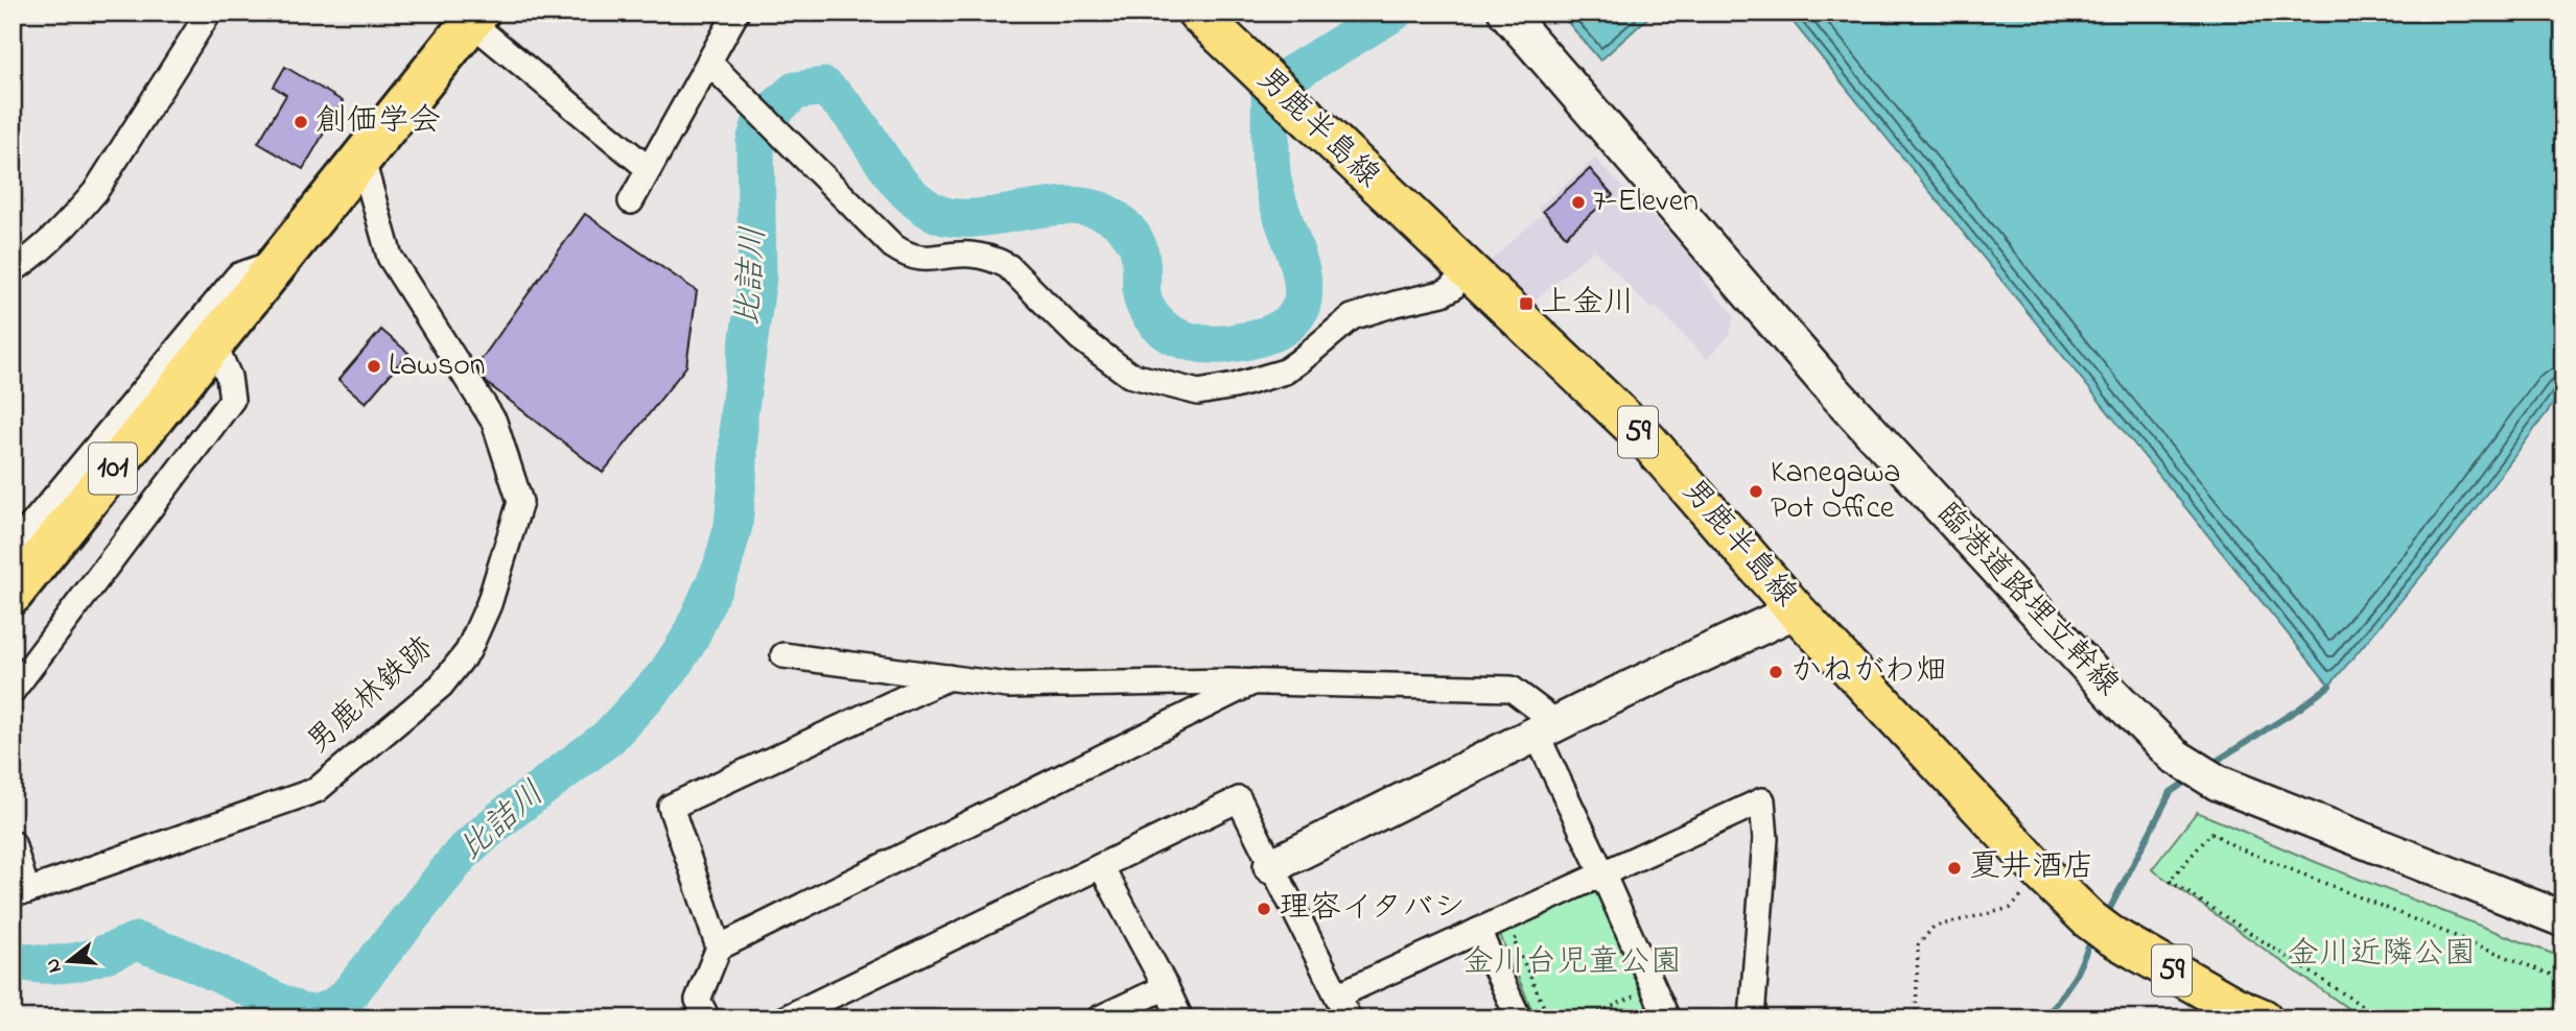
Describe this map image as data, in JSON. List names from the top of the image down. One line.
{"streets":{"highway":["101"],"main road":["男鹿半島線","59"],"street":["臨港道路埋立幹線","男鹿林鉄跡"]},"crossings":[["101","男鹿林鉄跡"]],"water":["比詰川"],"parks":["金川近隣公園","金川台児童公園"],"places":{"other":["創価学会","7-Eleven","Lawson","Kanegawa Pot Office","かねがわ畑","夏井酒店","理容イタバシ"],"transit":["上金川"]},"north":"left"}
